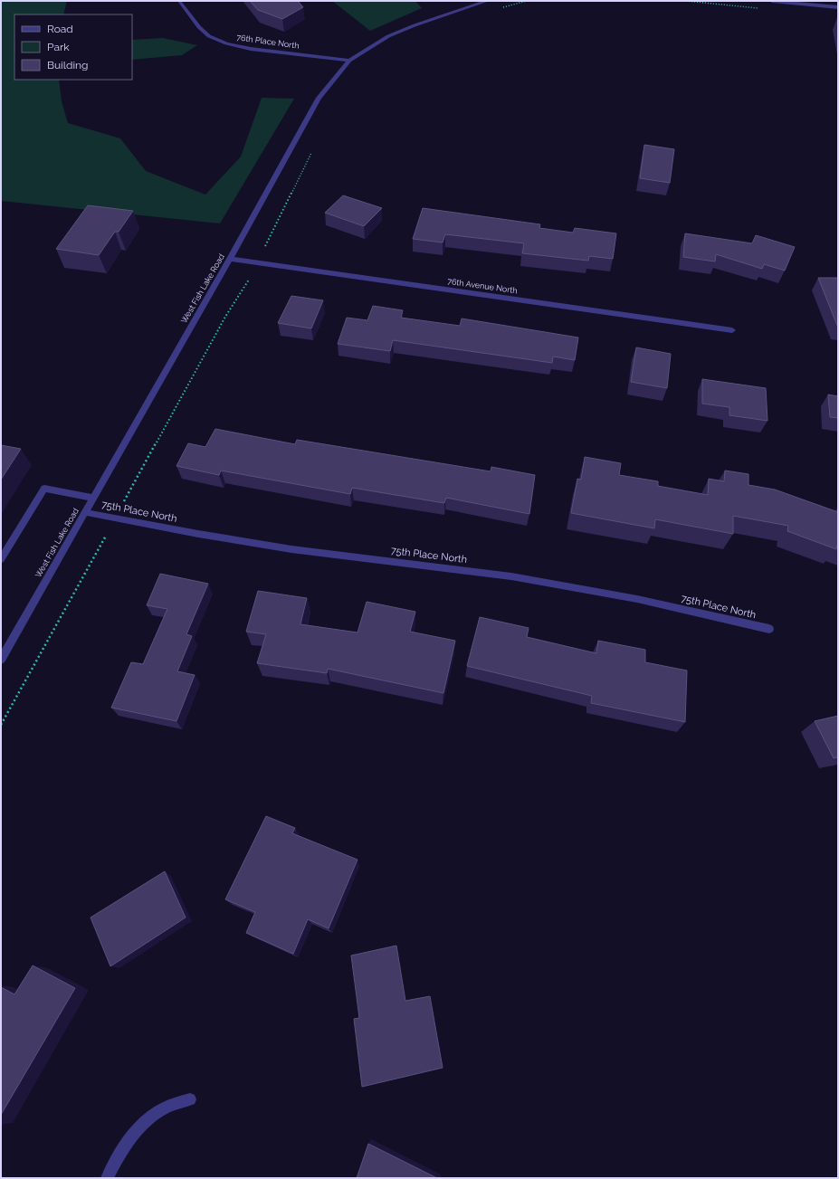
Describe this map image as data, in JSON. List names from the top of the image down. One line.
{"streets":{"street":["76th Place North","76th Avenue North","West Fish Lake Road","75th Place North"]},"crossings":[["76th Place North","West Fish Lake Road"],["76th Avenue North","West Fish Lake Road"],["West Fish Lake Road","75th Place North"]],"legend":["Road","Park","Building"]}
